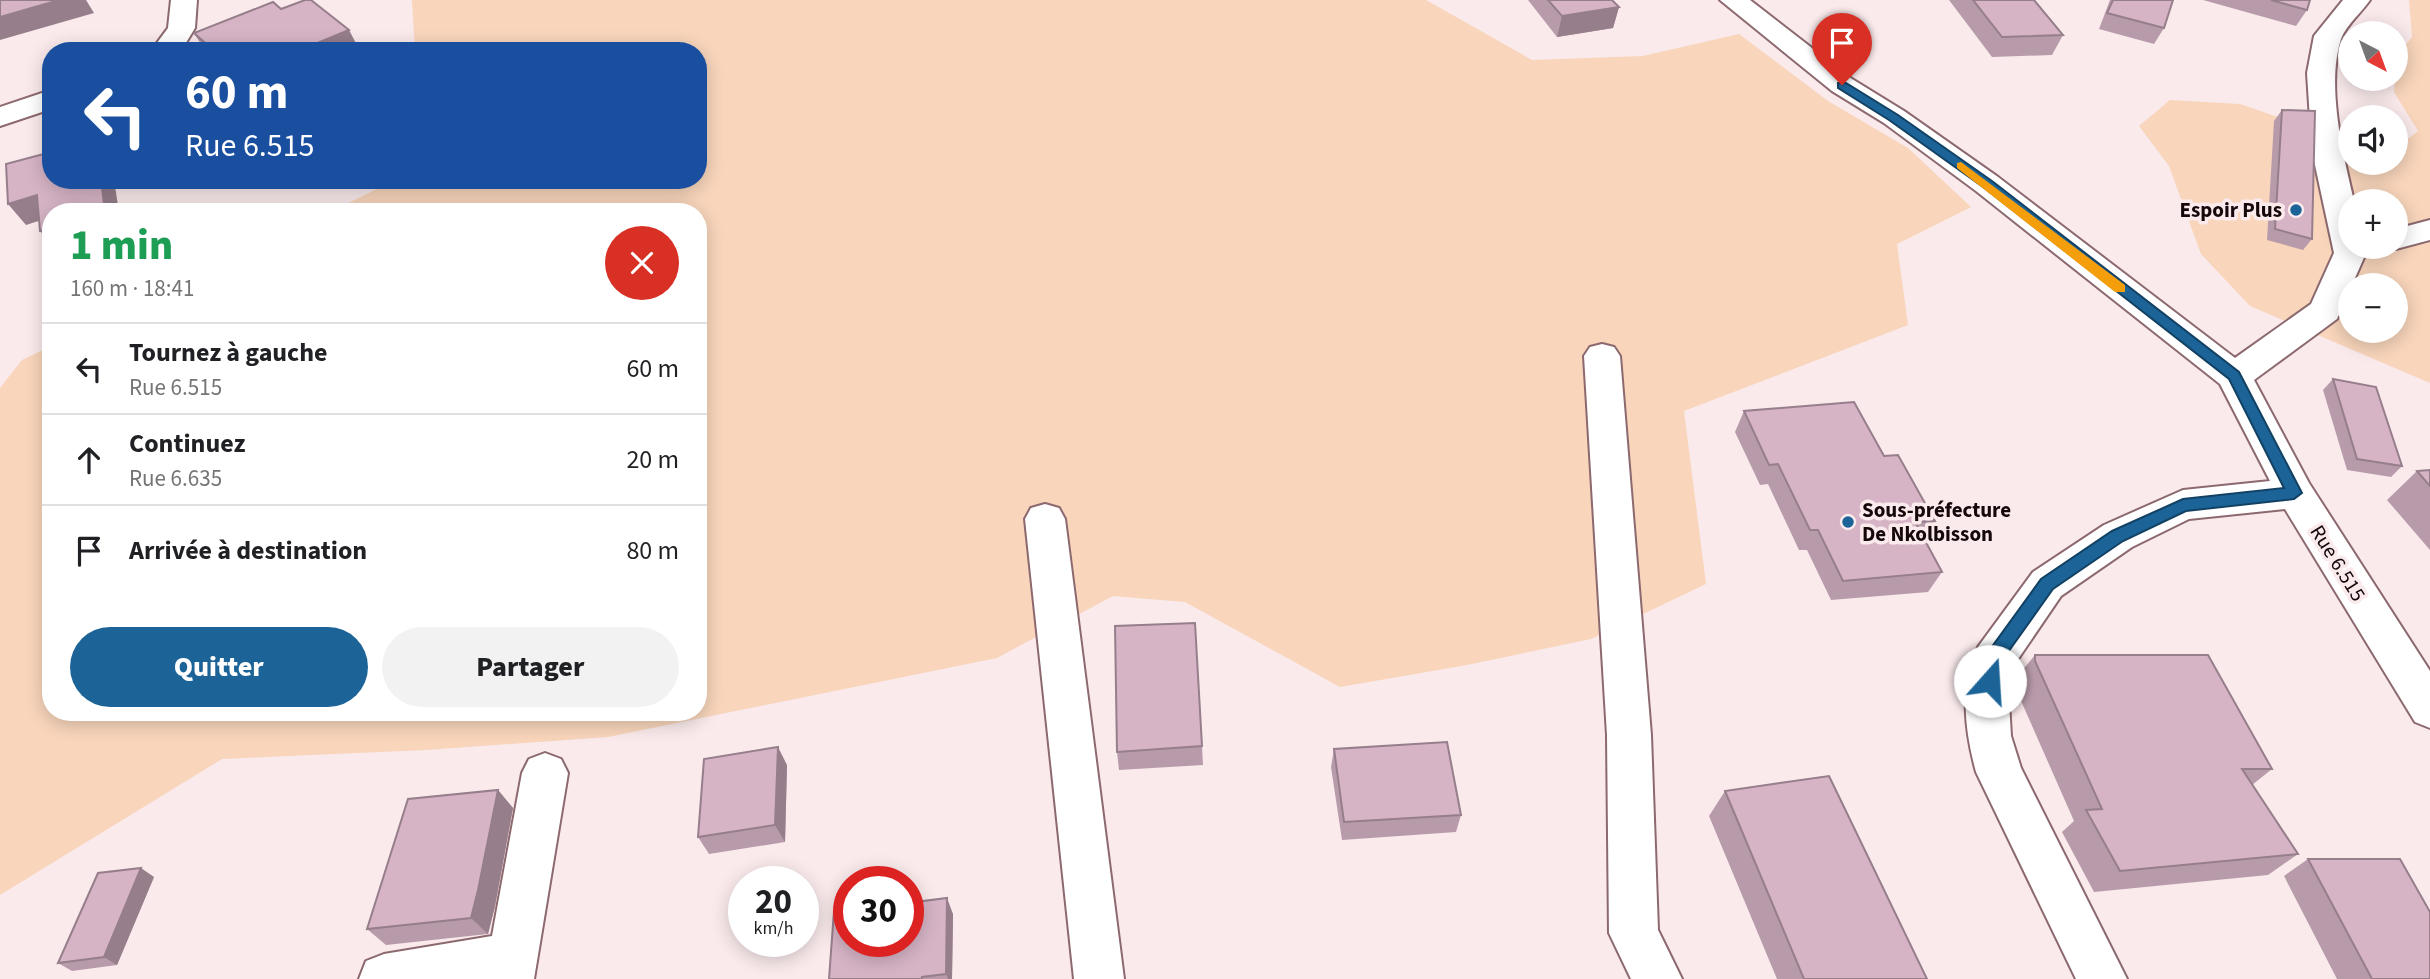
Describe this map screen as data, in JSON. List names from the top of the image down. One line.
{"streets":{"street":["Rue 6.515"]},"places":["Espoir Plus","Sous-préfecture De Nkolbisson"],"north":"bottom right","page":{"map_buttons":["+","−"],"turn":["60 m","Rue 6.515"],"heading":["1 min","160 m · 18:41"],"list":[{"name":"Tournez à gauche","note":"Rue 6.515","value":"60 m"},{"name":"Continuez","note":"Rue 6.635","value":"20 m"},{"name":"Arrivée à destination","value":"80 m"}],"buttons":["Quitter","Partager"],"speed":"20 km/h","limit":"30"}}
